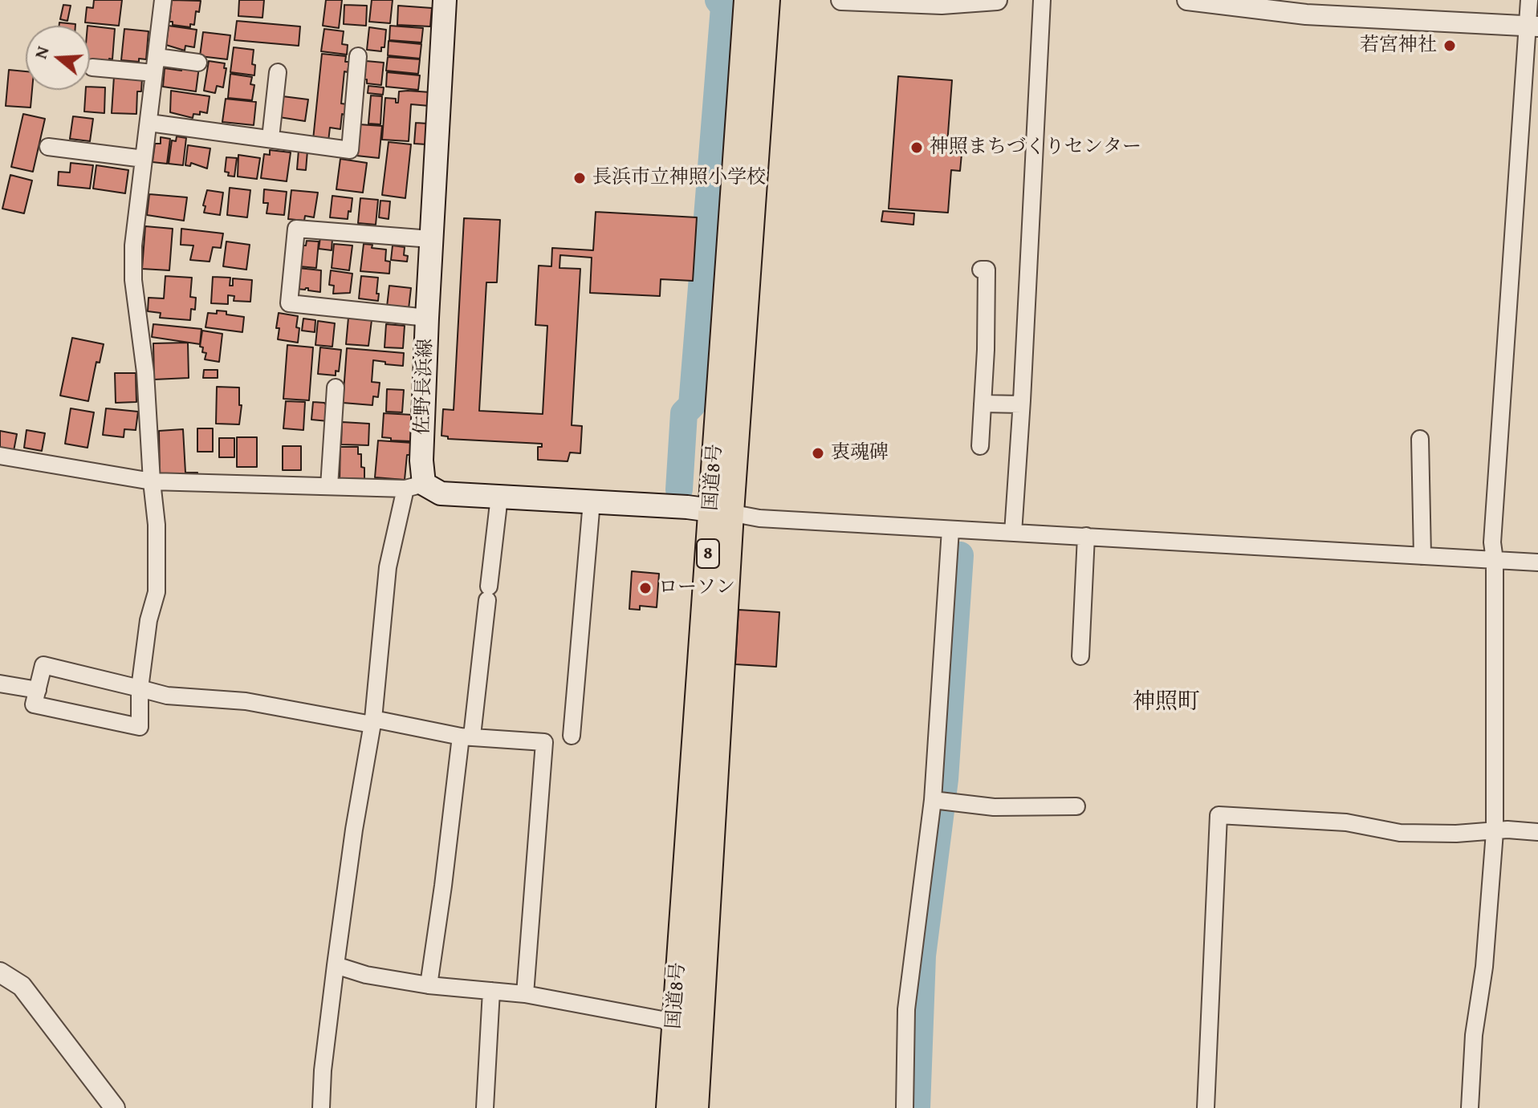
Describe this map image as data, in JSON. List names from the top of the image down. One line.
{"streets":{"highway":["国道8号","8"],"main road":["佐野長浜線"]},"districts":["神照町"],"places":["若宮神社","神照まちづくりセンター","長浜市立神照小学校","衷魂碑","ローソン"],"north":"left"}
